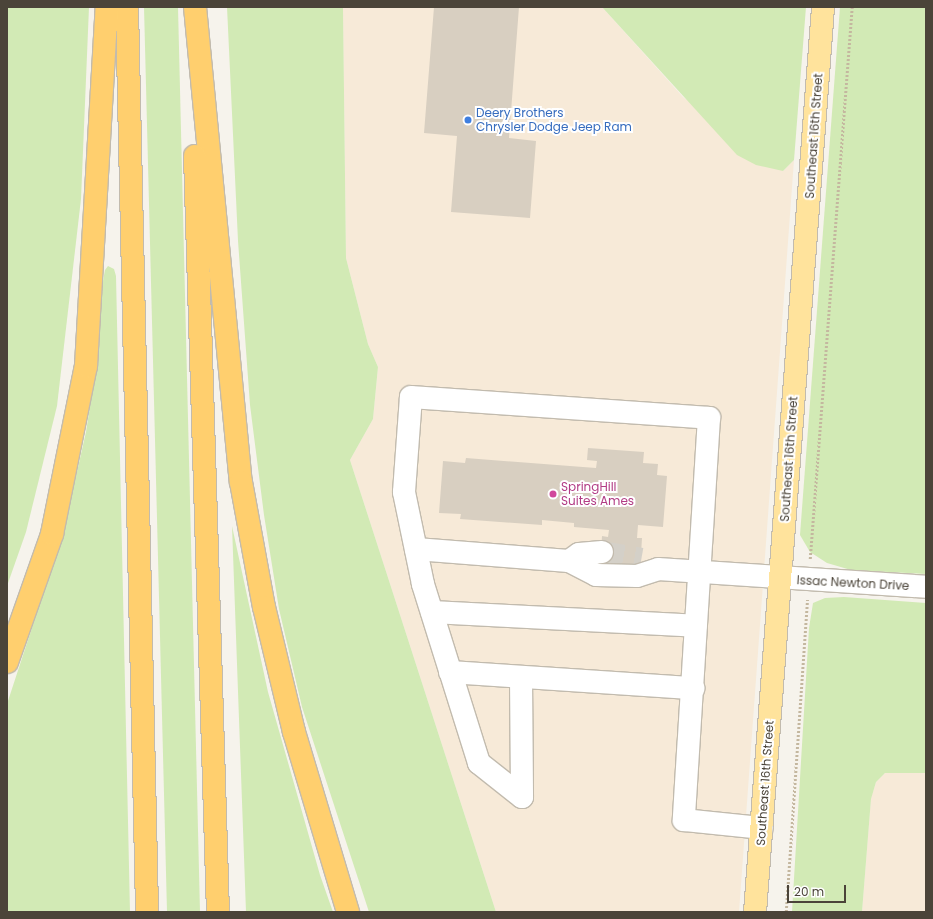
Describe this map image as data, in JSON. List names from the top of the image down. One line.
{"streets":{"main road":["Southeast 16th Street"],"street":["Issac Newton Drive"]},"crossings":[["Southeast 16th Street","Issac Newton Drive"]],"places":["Deery Brothers Chrysler Dodge Jeep Ram","SpringHill Suites Ames"],"scale_bar":"20 m"}
